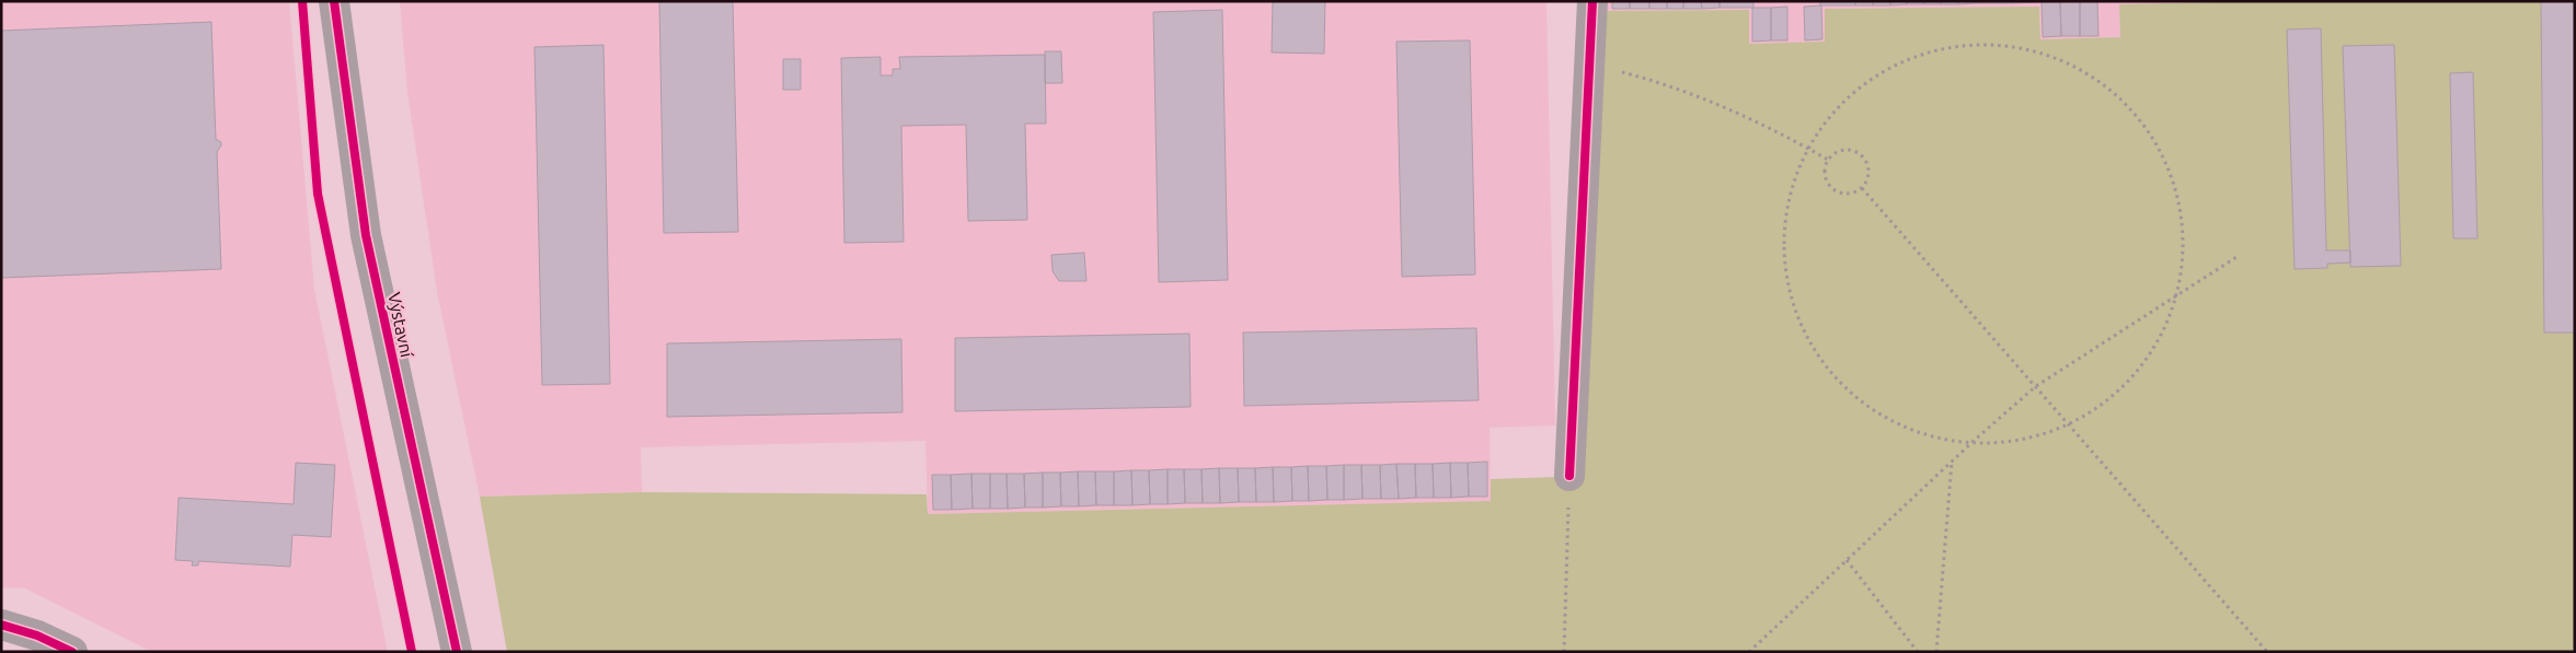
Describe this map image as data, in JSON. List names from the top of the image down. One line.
{"streets":{"street":["Výstavní"]}}
